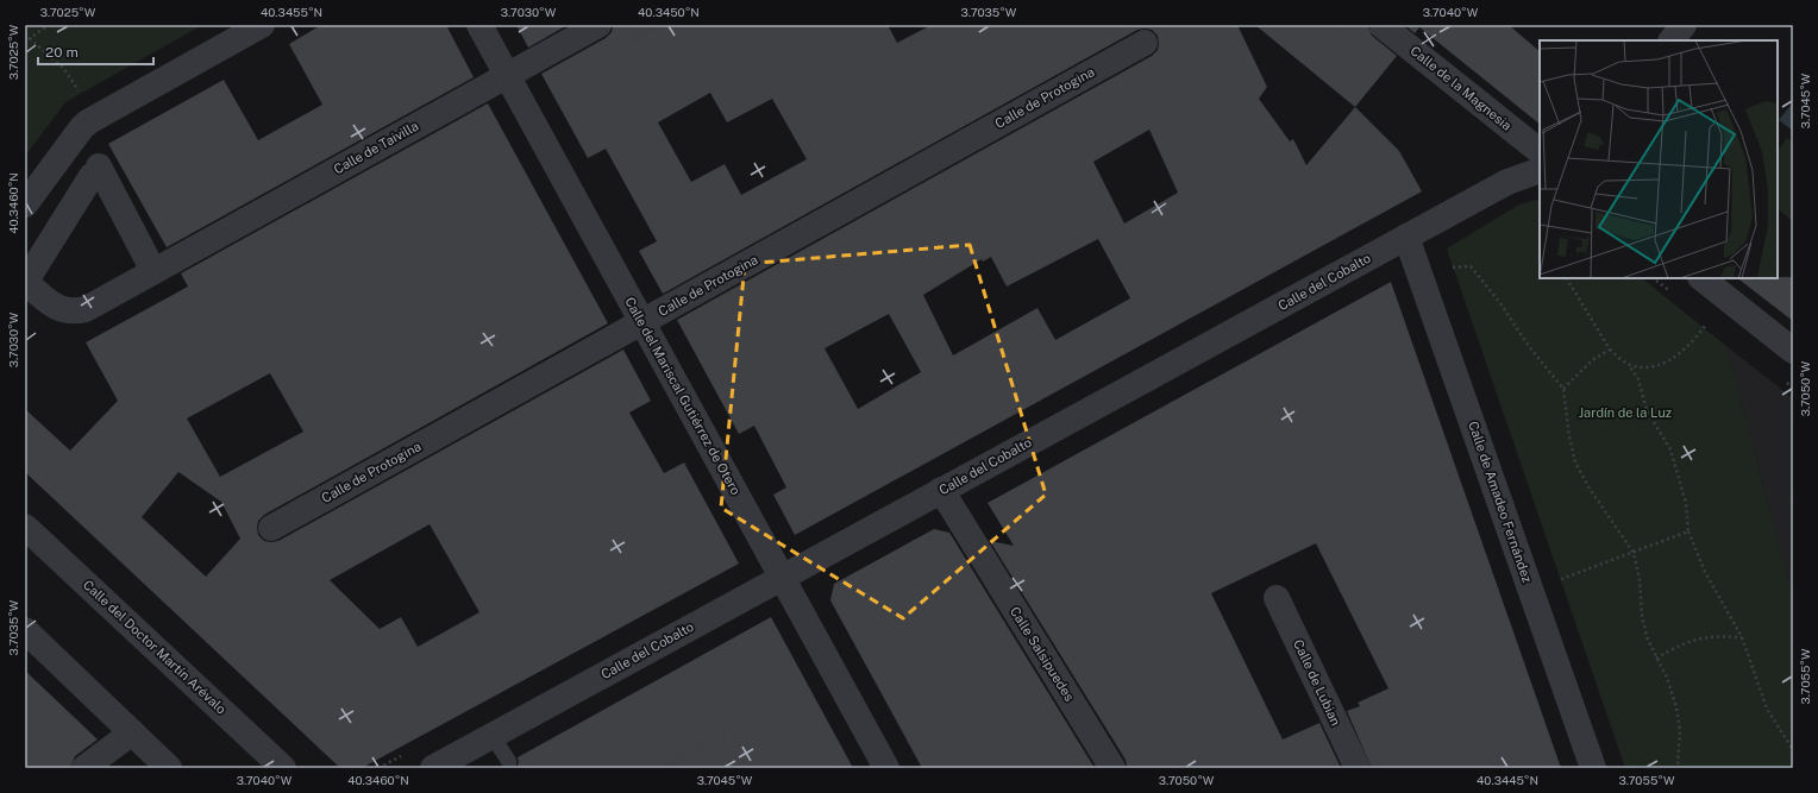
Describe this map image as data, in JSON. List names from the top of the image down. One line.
{"streets":{"street":["Calle de la Magnesia","Calle de Protogina","Calle de Taivilla","Calle del Cobalto","Calle del Mariscal Gutiérrez de Otero","Calle de Amadeo Fernández","Calle del Doctor Martín Arévalo","Calle Salsipuedes","Calle de Lubian"]},"crossings":[["Calle de Protogina","Calle del Mariscal Gutiérrez de Otero"],["Calle de Taivilla","Calle del Mariscal Gutiérrez de Otero"],["Calle del Cobalto","Calle del Mariscal Gutiérrez de Otero"],["Calle del Cobalto","Calle de Amadeo Fernández"],["Calle del Cobalto","Calle Salsipuedes"]],"parks":["Jardín de la Luz"],"scale_bar":"20 m","coordinates":["3.7025°W","40.3455°N","3.7030°W","40.3450°N","3.7035°W","3.7040°W","3.7045°W","40.3460°N","3.7050°W","3.7055°W","40.3445°N"]}
